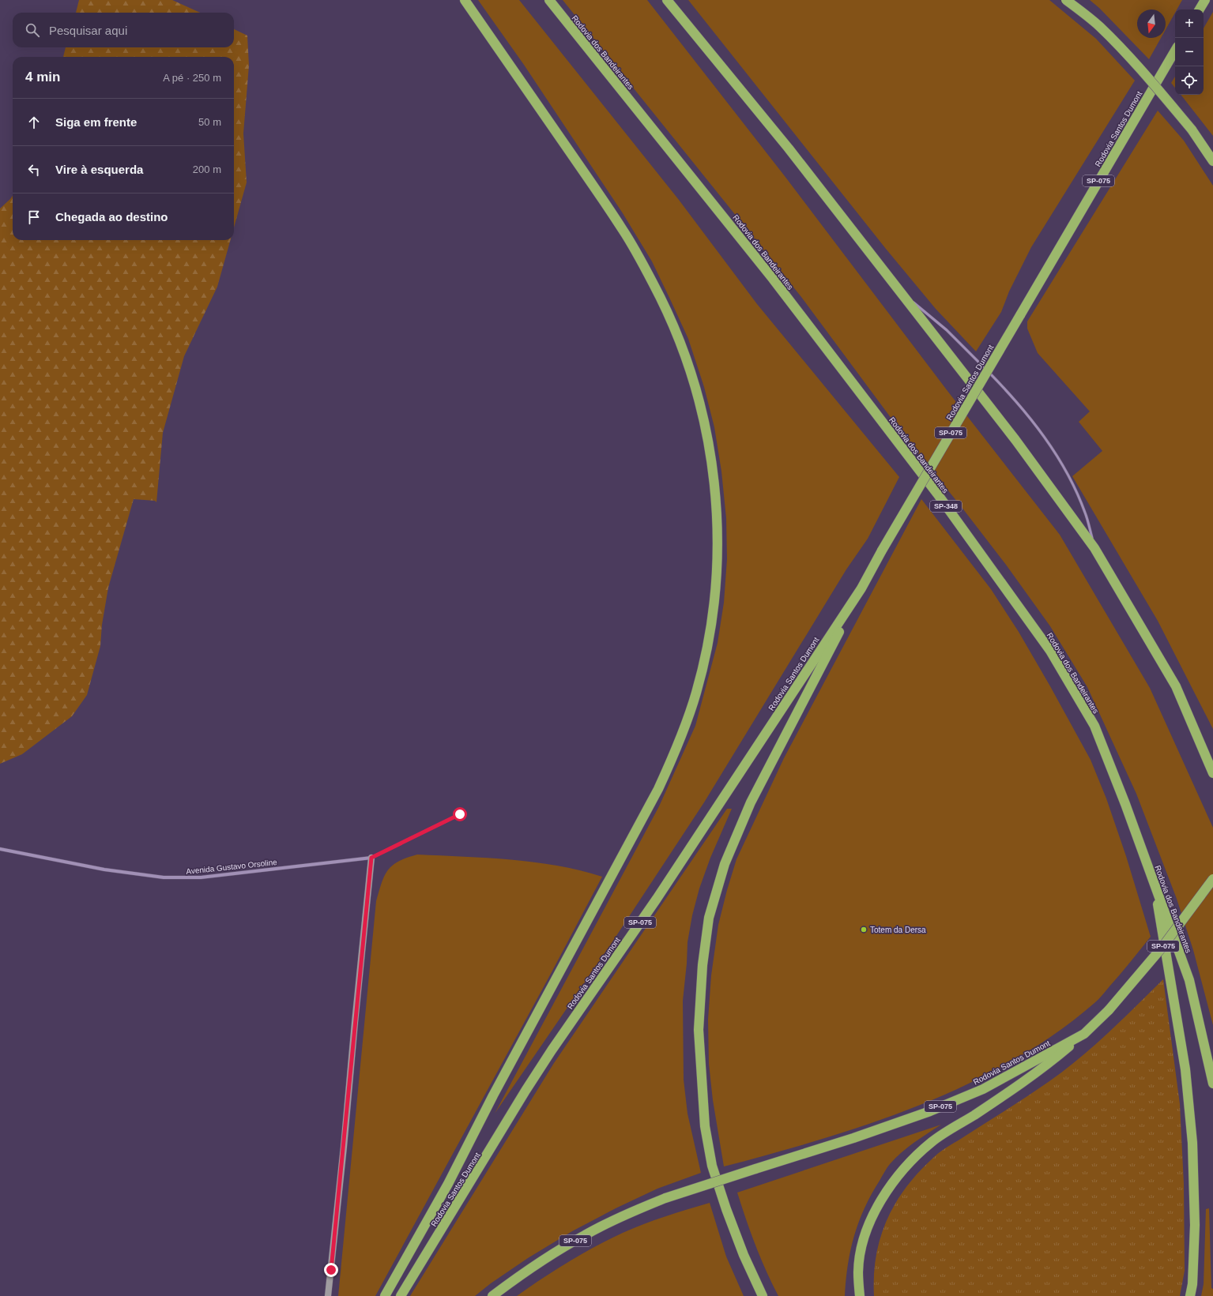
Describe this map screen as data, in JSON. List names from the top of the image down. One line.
{"streets":{"highway":["Rodovia dos Bandeirantes","Rodovia Santos Dumont","SP-075","SP-348"],"street":["Avenida Gustavo Orsoline"]},"places":["Totem da Dersa"],"north":"bottom","page":{"map_buttons":["+","−"],"search":"Pesquisar aqui","heading":["4 min","A pé · 250 m"],"list":[["Siga em frente","50 m"],["Vire à esquerda","200 m"],"Chegada ao destino"]}}
